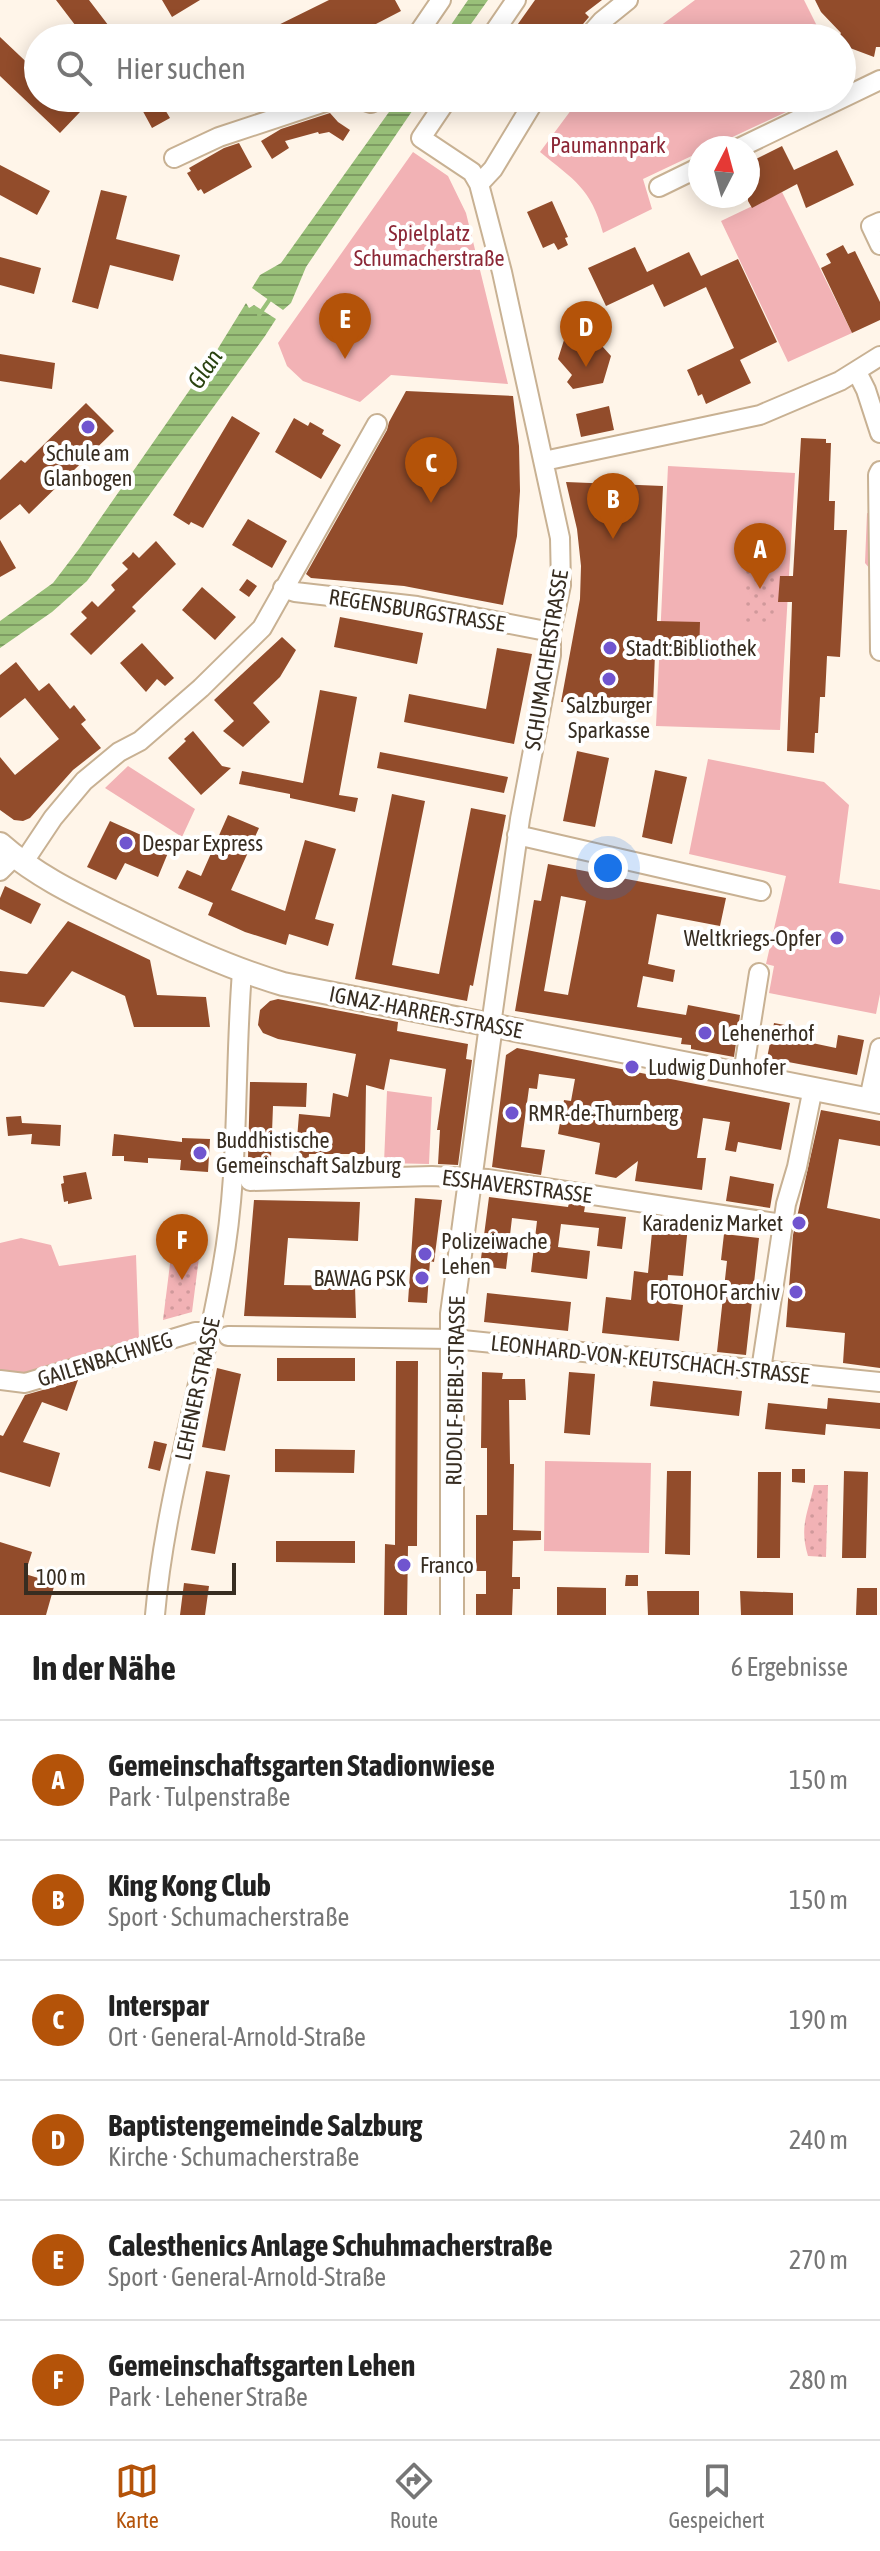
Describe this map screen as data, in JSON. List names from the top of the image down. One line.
{"streets":{"main road":["IGNAZ-HARRER-STRASSE","RUDOLF-BIEBL-STRASSE"],"street":["REGENSBURGSTRASSE","SCHUMACHERSTRASSE","ESSHAVERSTRASSE","GAILENBACHWEG","LEONHARD-VON-KEUTSCHACH-STRASSE","LEHENER STRASSE"]},"crossings":[["REGENSBURGSTRASSE","SCHUMACHERSTRASSE"],["SCHUMACHERSTRASSE","IGNAZ-HARRER-STRASSE"],["SCHUMACHERSTRASSE","RUDOLF-BIEBL-STRASSE"],["IGNAZ-HARRER-STRASSE","LEHENER STRASSE"],["IGNAZ-HARRER-STRASSE","RUDOLF-BIEBL-STRASSE"],["ESSHAVERSTRASSE","RUDOLF-BIEBL-STRASSE"],["GAILENBACHWEG","LEONHARD-VON-KEUTSCHACH-STRASSE"],["GAILENBACHWEG","LEHENER STRASSE"],["LEONHARD-VON-KEUTSCHACH-STRASSE","LEHENER STRASSE"],["LEONHARD-VON-KEUTSCHACH-STRASSE","RUDOLF-BIEBL-STRASSE"]],"water":["Glan"],"parks":["Paumannpark","Spielplatz Schumacherstraße"],"places":["Schule am Glanbogen","Stadt:Bibliothek","Salzburger Sparkasse","Despar Express","Weltkriegs-Opfer","Lehenerhof","Ludwig Dunhofer","RMR-de-Thurnberg","Buddhistische Gemeinschaft Salzburg","Karadeniz Market","Polizeiwache Lehen","BAWAG PSK","FOTOHOF archiv","Franco"],"scale_bar":"100 m","north":"top","page":{"search":"Hier suchen","pins":["E","D","C","B","A","F"],"scale":"100 m","heading":["In der Nähe","6 Ergebnisse"],"list":[{"mark":"A","name":"Gemeinschaftsgarten Stadionwiese","note":"Park · Tulpenstraße","value":"150 m"},{"mark":"B","name":"King Kong Club","note":"Sport · Schumacherstraße","value":"150 m"},{"mark":"C","name":"Interspar","note":"Ort · General-Arnold-Straße","value":"190 m"},{"mark":"D","name":"Baptistengemeinde Salzburg","note":"Kirche · Schumacherstraße","value":"240 m"},{"mark":"E","name":"Calesthenics Anlage Schuhmacherstraße","note":"Sport · General-Arnold-Straße","value":"270 m"},{"mark":"F","name":"Gemeinschaftsgarten Lehen","note":"Park · Lehener Straße","value":"280 m"}],"nav":["Karte","Route","Gespeichert"]}}
